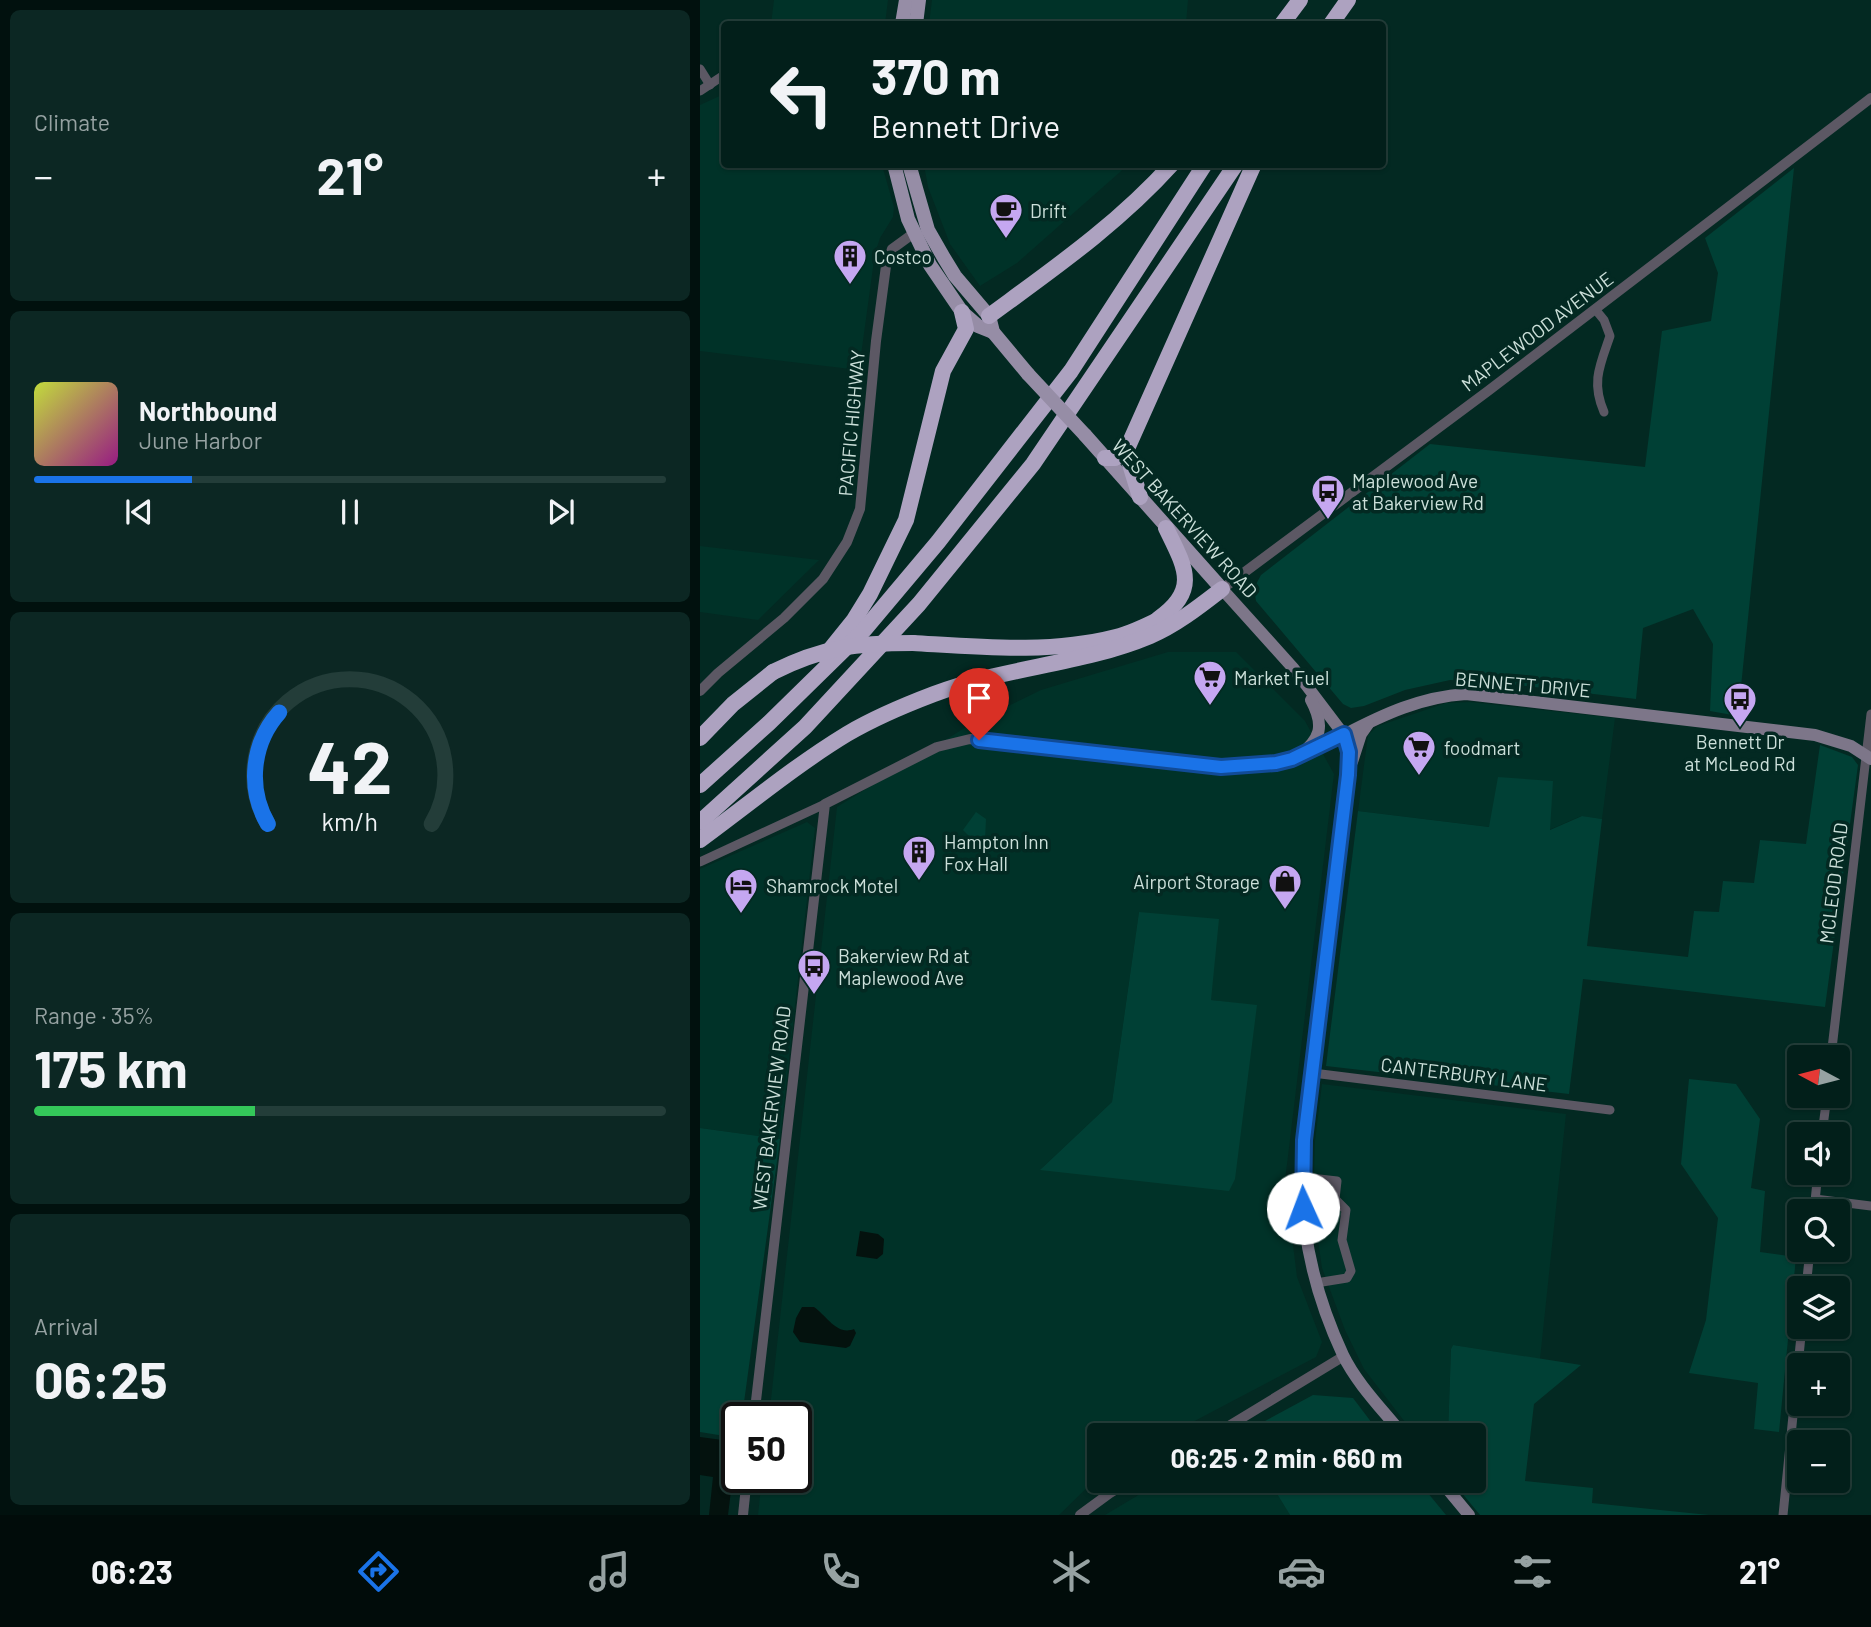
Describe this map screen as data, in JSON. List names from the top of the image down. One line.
{"streets":{"main road":["WEST BAKERVIEW ROAD","BENNETT DRIVE"],"street":["MAPLEWOOD AVENUE","PACIFIC HIGHWAY","MCLEOD ROAD","CANTERBURY LANE"]},"crossings":[["MAPLEWOOD AVENUE","WEST BAKERVIEW ROAD"],["PACIFIC HIGHWAY","WEST BAKERVIEW ROAD"],["WEST BAKERVIEW ROAD","BENNETT DRIVE"],["BENNETT DRIVE","MCLEOD ROAD"]],"places":{"cafe":["Drift"],"building":["Costco","Hampton Inn Fox Hall"],"bus stop":["Maplewood Ave at Bakerview Rd","Bennett Dr at McLeod Rd","Bakerview Rd at Maplewood Ave"],"supermarket":["Market Fuel","foodmart"],"shop":["Airport Storage"],"hotel":["Shamrock Motel"]},"north":"left","page":{"tile":["Climate",["Range · 35%","175 km"],["Arrival","06:25"]],"turn":["370 m","Bennett Drive"],"heat":["−","21°","+"],"song":["Northbound","June Harbor"],"map_buttons":["+","−"],"limit":"50","trip":"06:25 · 2 min · 660 m","tabs":["06:23","21°"],"gauge":["42","km/h"]}}
